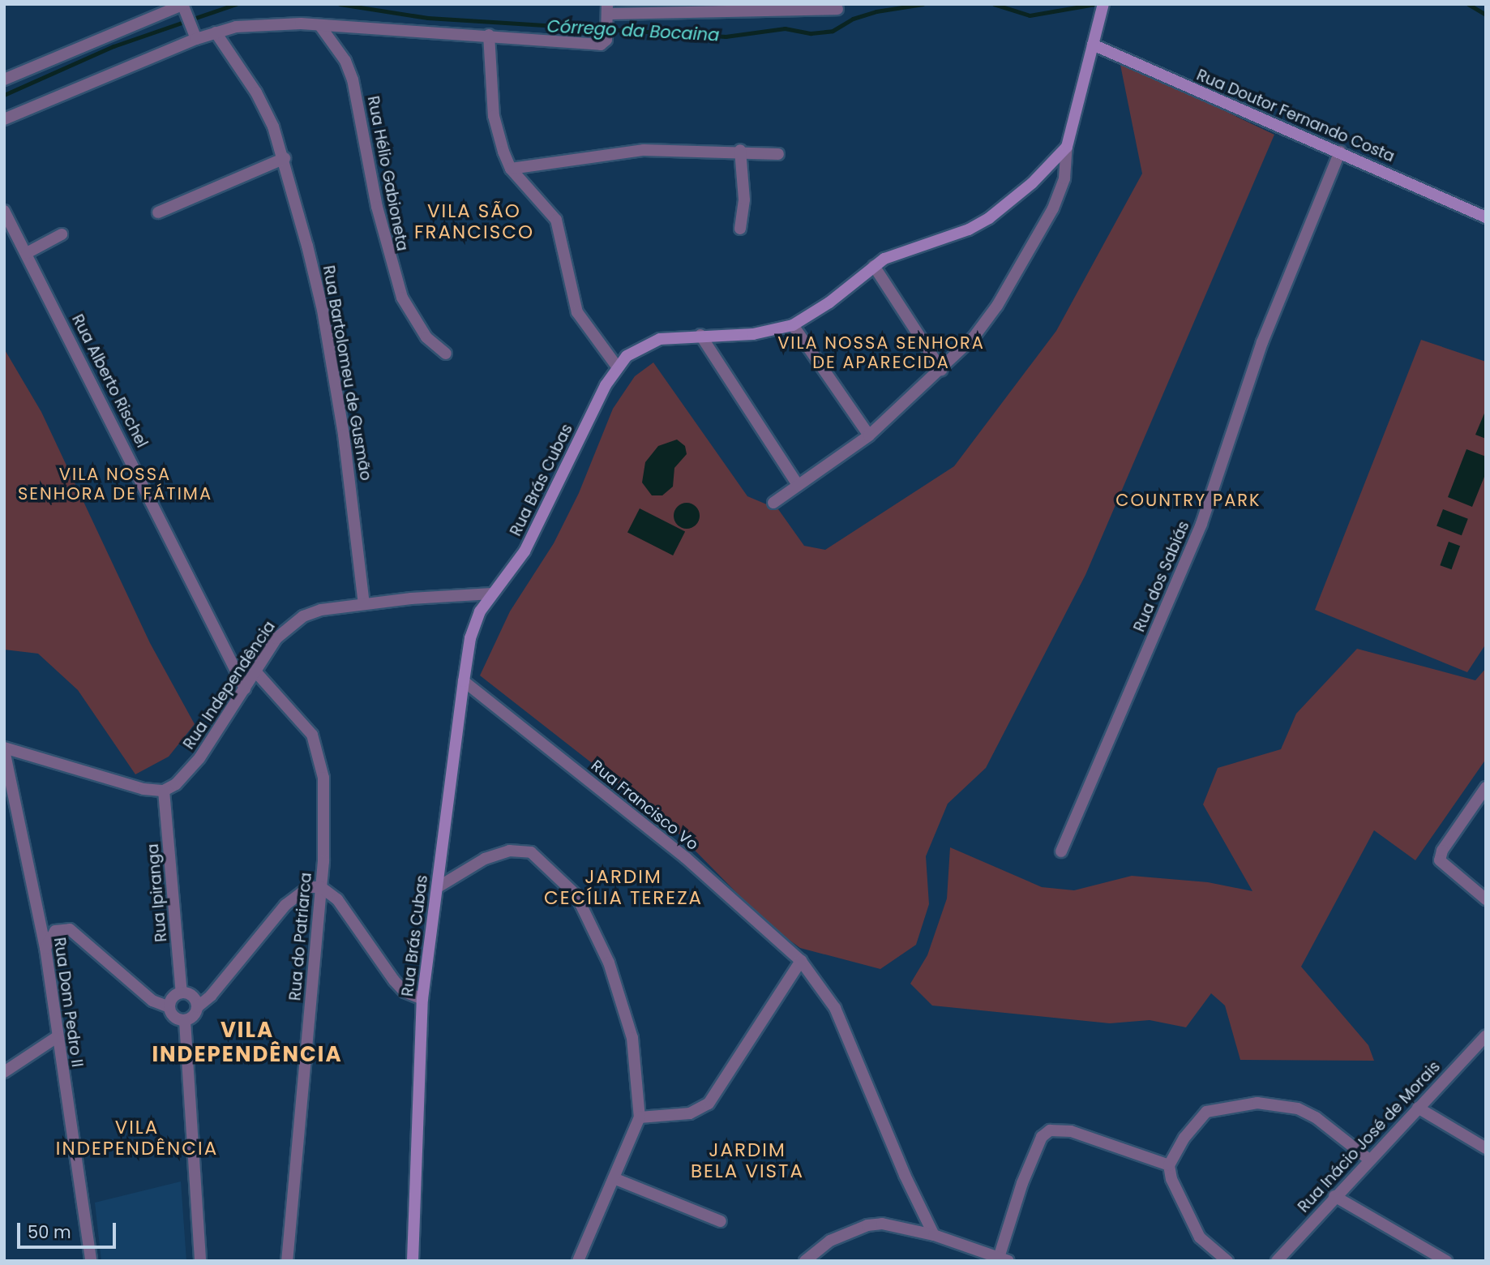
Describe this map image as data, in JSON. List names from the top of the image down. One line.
{"streets":{"street":["Rua Doutor Fernando Costa","Rua Hélio Gabioneta","Rua Bartolomeu de Gusmão","Rua Alberto Rischel","Rua Brás Cubas","Rua dos Sabiás","Rua Independência","Rua Francisco Vo","Rua Ipiranga","Rua do Patriarca","Rua Dom Pedro II","Rua Inácio José de Morais"]},"crossings":[["Rua Doutor Fernando Costa","Rua Brás Cubas"],["Rua Doutor Fernando Costa","Rua dos Sabiás"],["Rua Bartolomeu de Gusmão","Rua Independência"],["Rua Alberto Rischel","Rua Independência"],["Rua Brás Cubas","Rua Independência"],["Rua Brás Cubas","Rua Francisco Vo"],["Rua Independência","Rua Ipiranga"],["Rua Independência","Rua do Patriarca"]],"districts":["VILA SÃO FRANCISCO","VILA NOSSA SENHORA DE APARECIDA","VILA NOSSA SENHORA DE FÁTIMA","COUNTRY PARK","JARDIM CECÍLIA TEREZA","VILA INDEPENDÊNCIA","VILA INDEPENDÊNCIA","JARDIM BELA VISTA"],"water":["Córrego da Bocaina"],"scale_bar":"50 m"}
